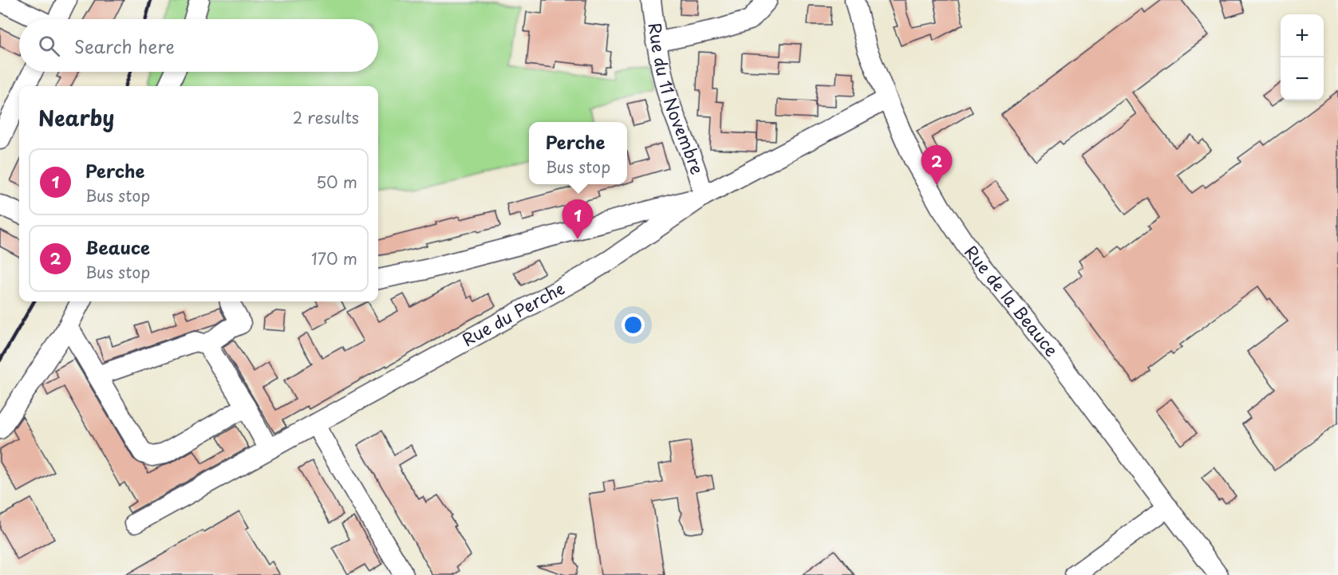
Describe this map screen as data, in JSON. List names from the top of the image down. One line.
{"streets":{"street":["Rue du 11 Novembre","Rue de la Beauce","Rue du Perche"]},"crossings":[["Rue du 11 Novembre","Rue du Perche"],["Rue de la Beauce","Rue du Perche"]],"page":{"map_buttons":["+","−"],"search":"Search here","heading":["Nearby","2 results"],"popup":["Perche","Bus stop"],"pins":["2","1"],"list":[{"mark":"1","name":"Perche","note":"Bus stop","value":"50 m"},{"mark":"2","name":"Beauce","note":"Bus stop","value":"170 m"}]}}
